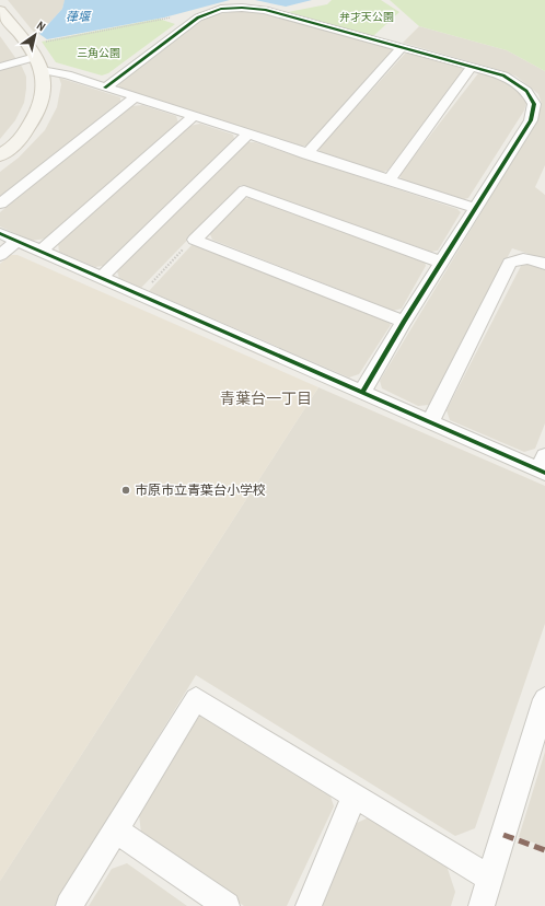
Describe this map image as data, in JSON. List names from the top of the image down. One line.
{"districts":["青葉台一丁目"],"water":["葎堰"],"parks":["弁才天公園","三角公園"],"places":["市原市立青葉台小学校"],"north":"top right"}
